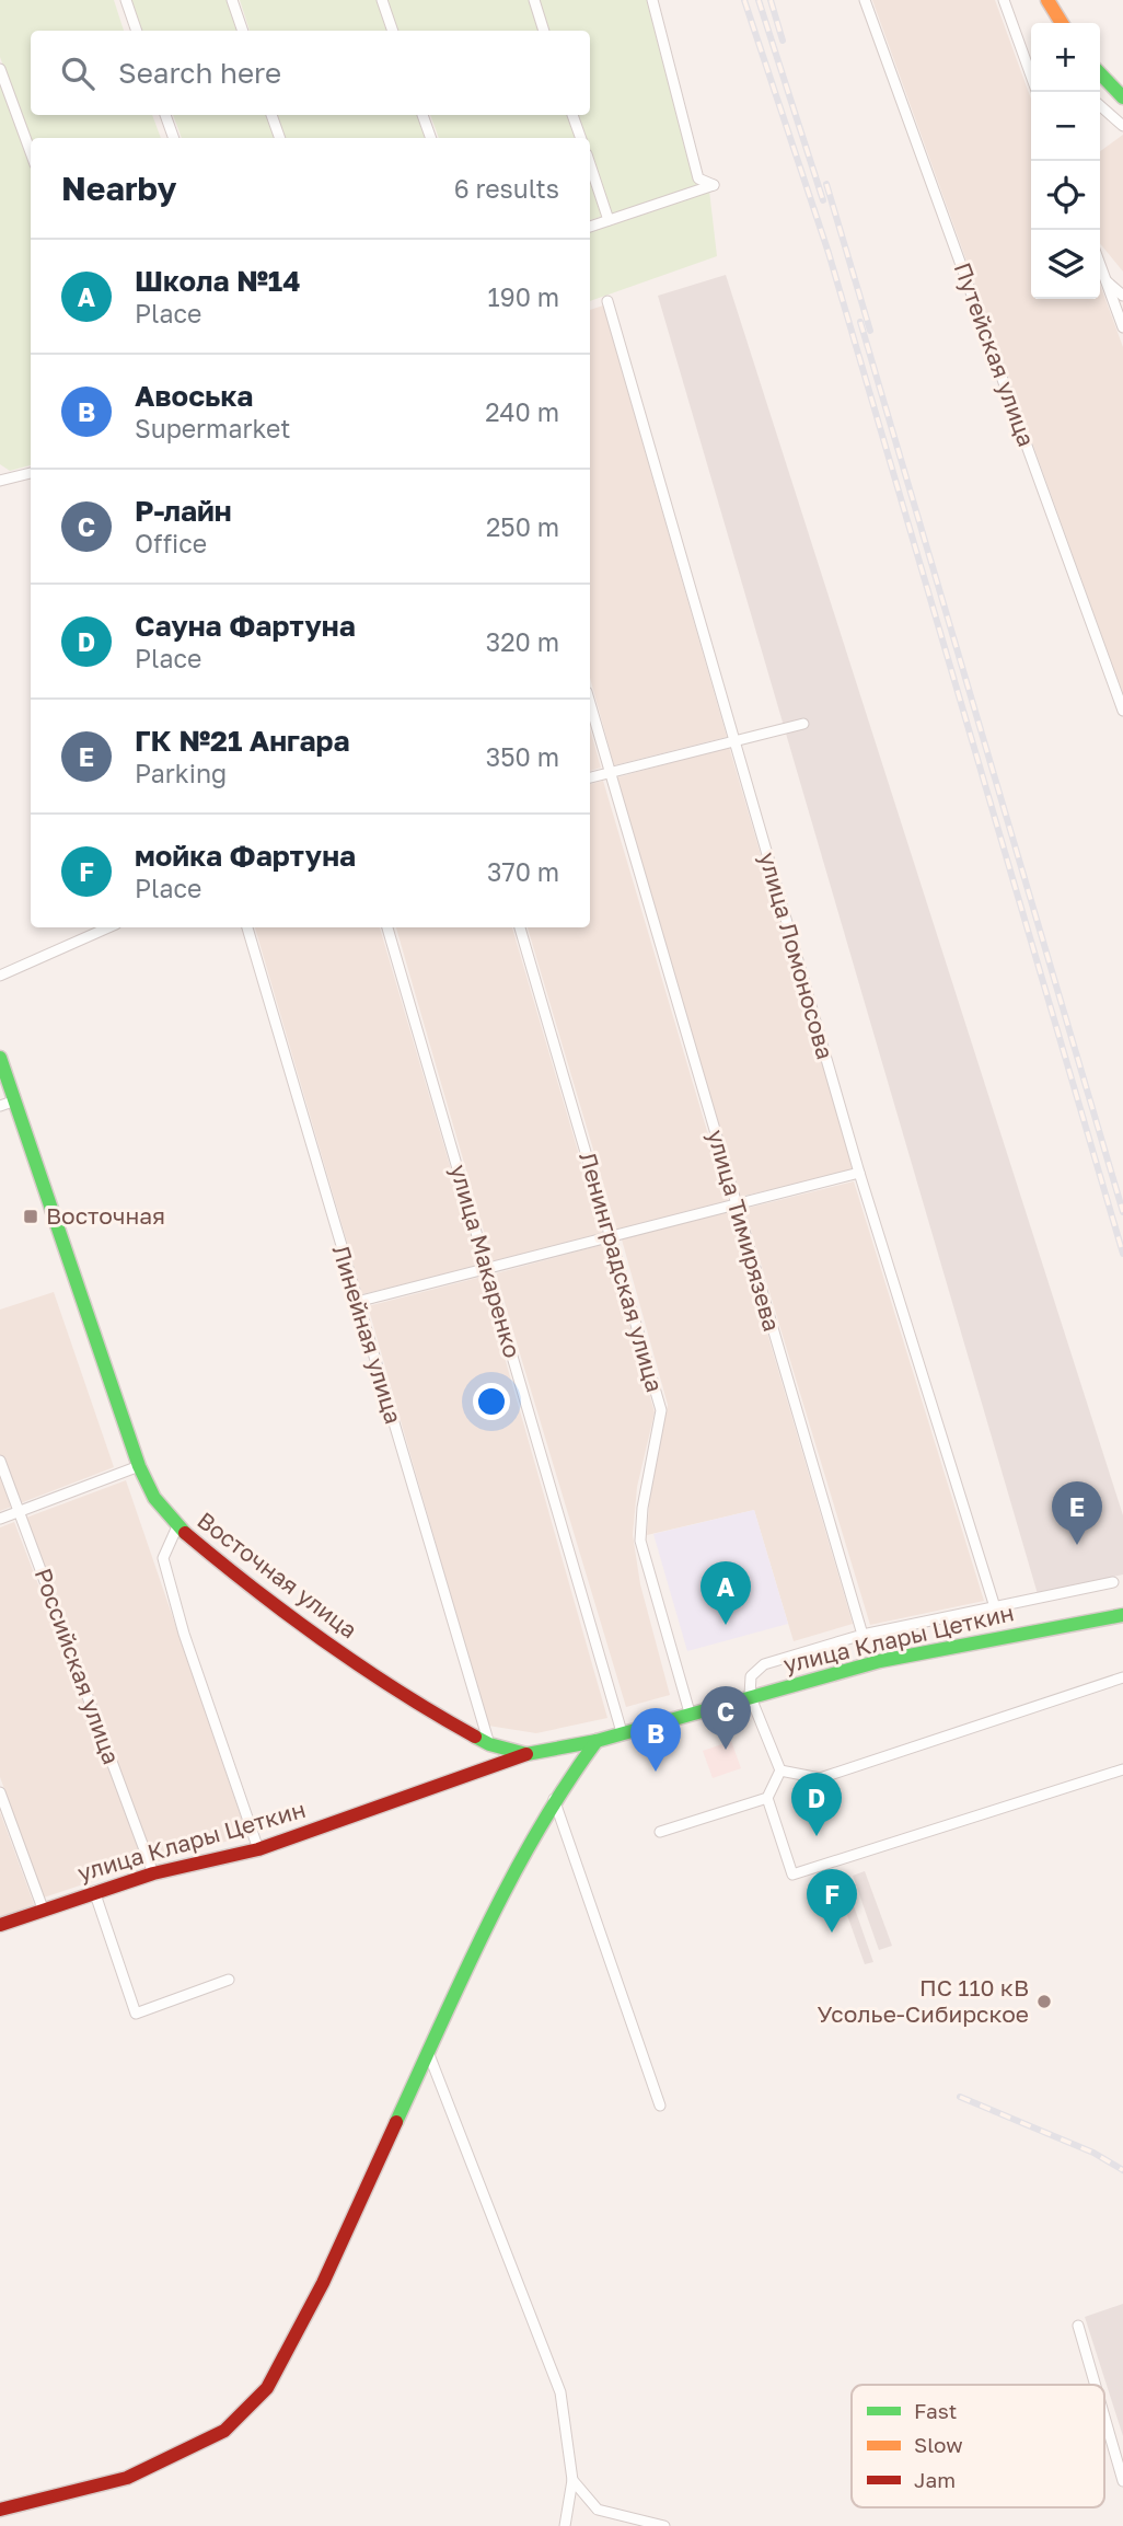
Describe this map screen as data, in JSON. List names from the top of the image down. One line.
{"streets":{"street":["Путейская улица","улица Ломоносова","улица Тимирязева","улица Макаренко","Ленинградская улица","Линейная улица","Восточная улица","улица Клары Цеткин","Российская улица"]},"crossings":[["улица Макаренко","улица Клары Цеткин"],["Ленинградская улица","улица Клары Цеткин"],["Линейная улица","Восточная улица"],["Восточная улица","улица Клары Цеткин"],["улица Клары Цеткин","Российская улица"]],"places":{"transit":["Восточная"],"other":["ПС 110 кВ Усолье-Сибирское"]},"legend":["Fast","Slow","Jam"],"page":{"map_buttons":["+","−"],"search":"Search here","heading":["Nearby","6 results"],"list":[{"mark":"A","name":"Школа №14","note":"Place","value":"190 m"},{"mark":"B","name":"Авоська","note":"Supermarket","value":"240 m"},{"mark":"C","name":"Р-лайн","note":"Office","value":"250 m"},{"mark":"D","name":"Сауна Фартуна","note":"Place","value":"320 m"},{"mark":"E","name":"ГК №21 Ангара","note":"Parking","value":"350 m"},{"mark":"F","name":"мойка Фартуна","note":"Place","value":"370 m"}],"pins":["E","A","C","B","D","F"]}}
